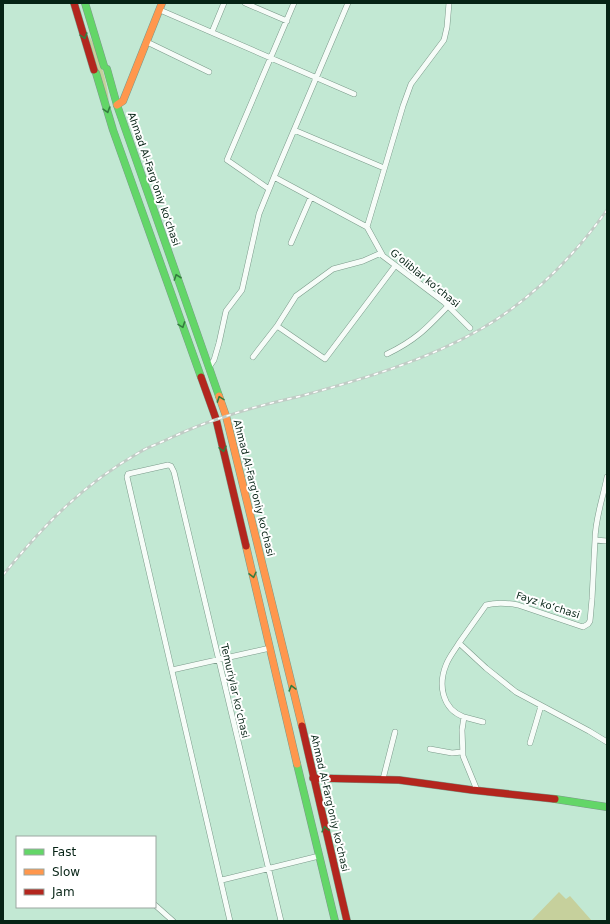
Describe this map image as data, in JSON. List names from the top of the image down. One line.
{"streets":{"main road":["Ahmad Al-Farg'oniy ko'chasi"],"street":["Gʻoliblar koʻchasi","Fayz koʻchasi","Temuriylar koʻchasi"]},"legend":["Fast","Slow","Jam"]}
